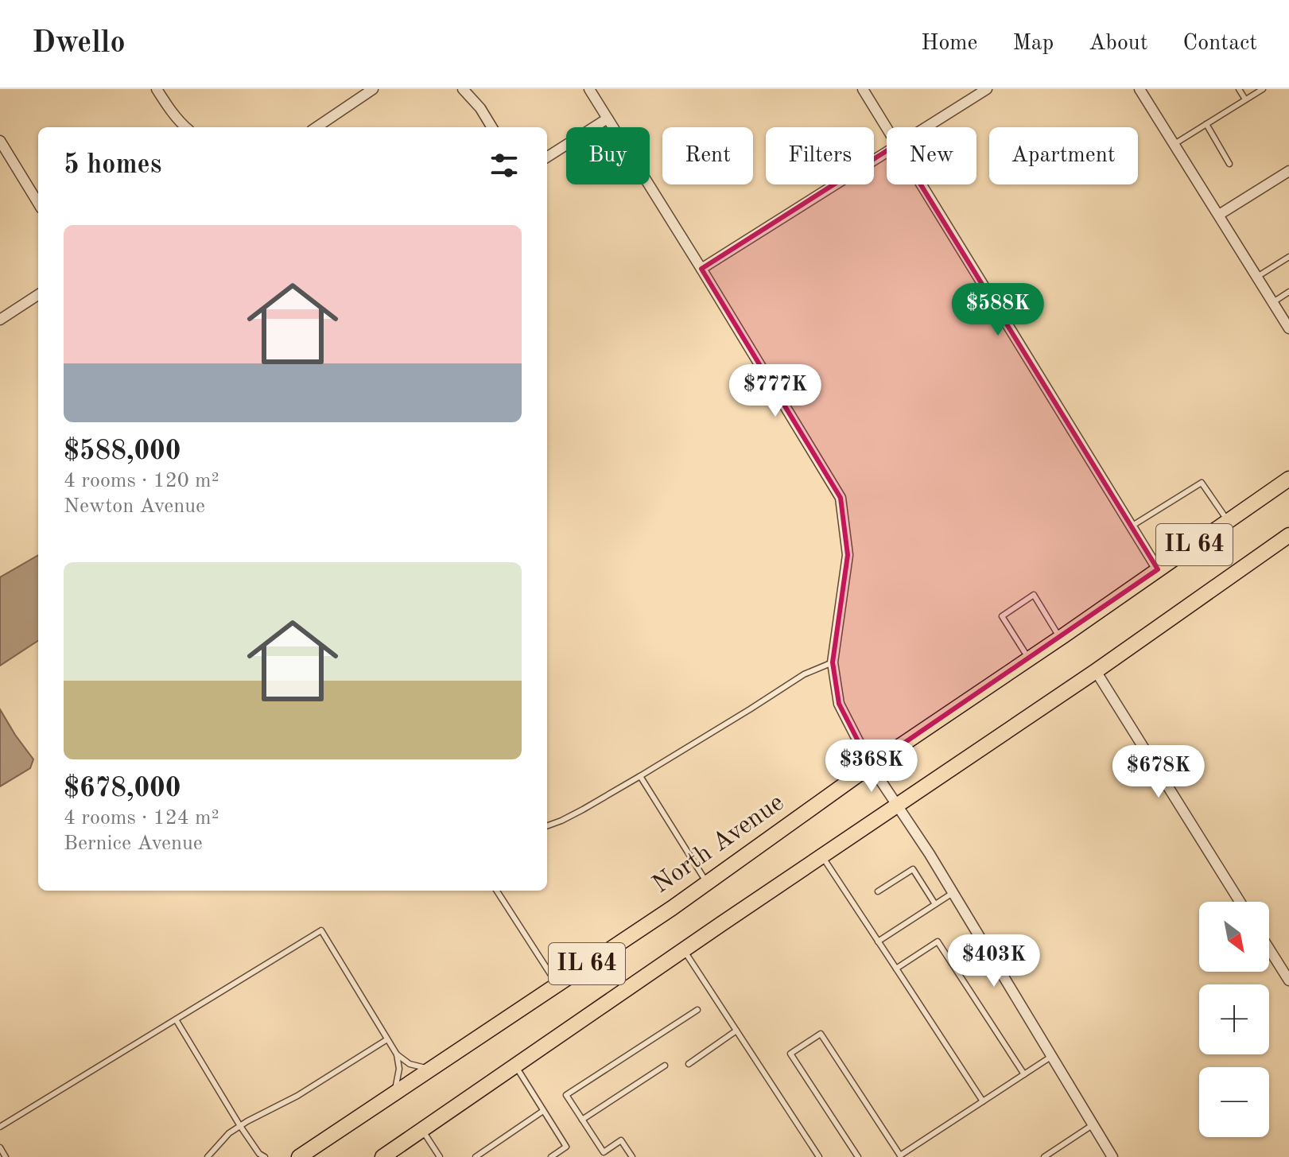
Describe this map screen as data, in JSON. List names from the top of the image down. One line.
{"streets":{"main road":["IL 64","North Avenue"]},"north":"bottom right","page":{"header":"Dwello","nav":["Home","Map","About","Contact"],"chip":["Buy","Rent","Filters","New","Apartment"],"heading":"5 homes","list":[{"name":"$588,000","note":"4 rooms · 120 m² · Newton Avenue"},{"name":"$678,000","note":"4 rooms · 124 m² · Bernice Avenue"}],"price":["$588K","$777K","$368K","$678K","$403K"],"map_buttons":["+","−"]}}
